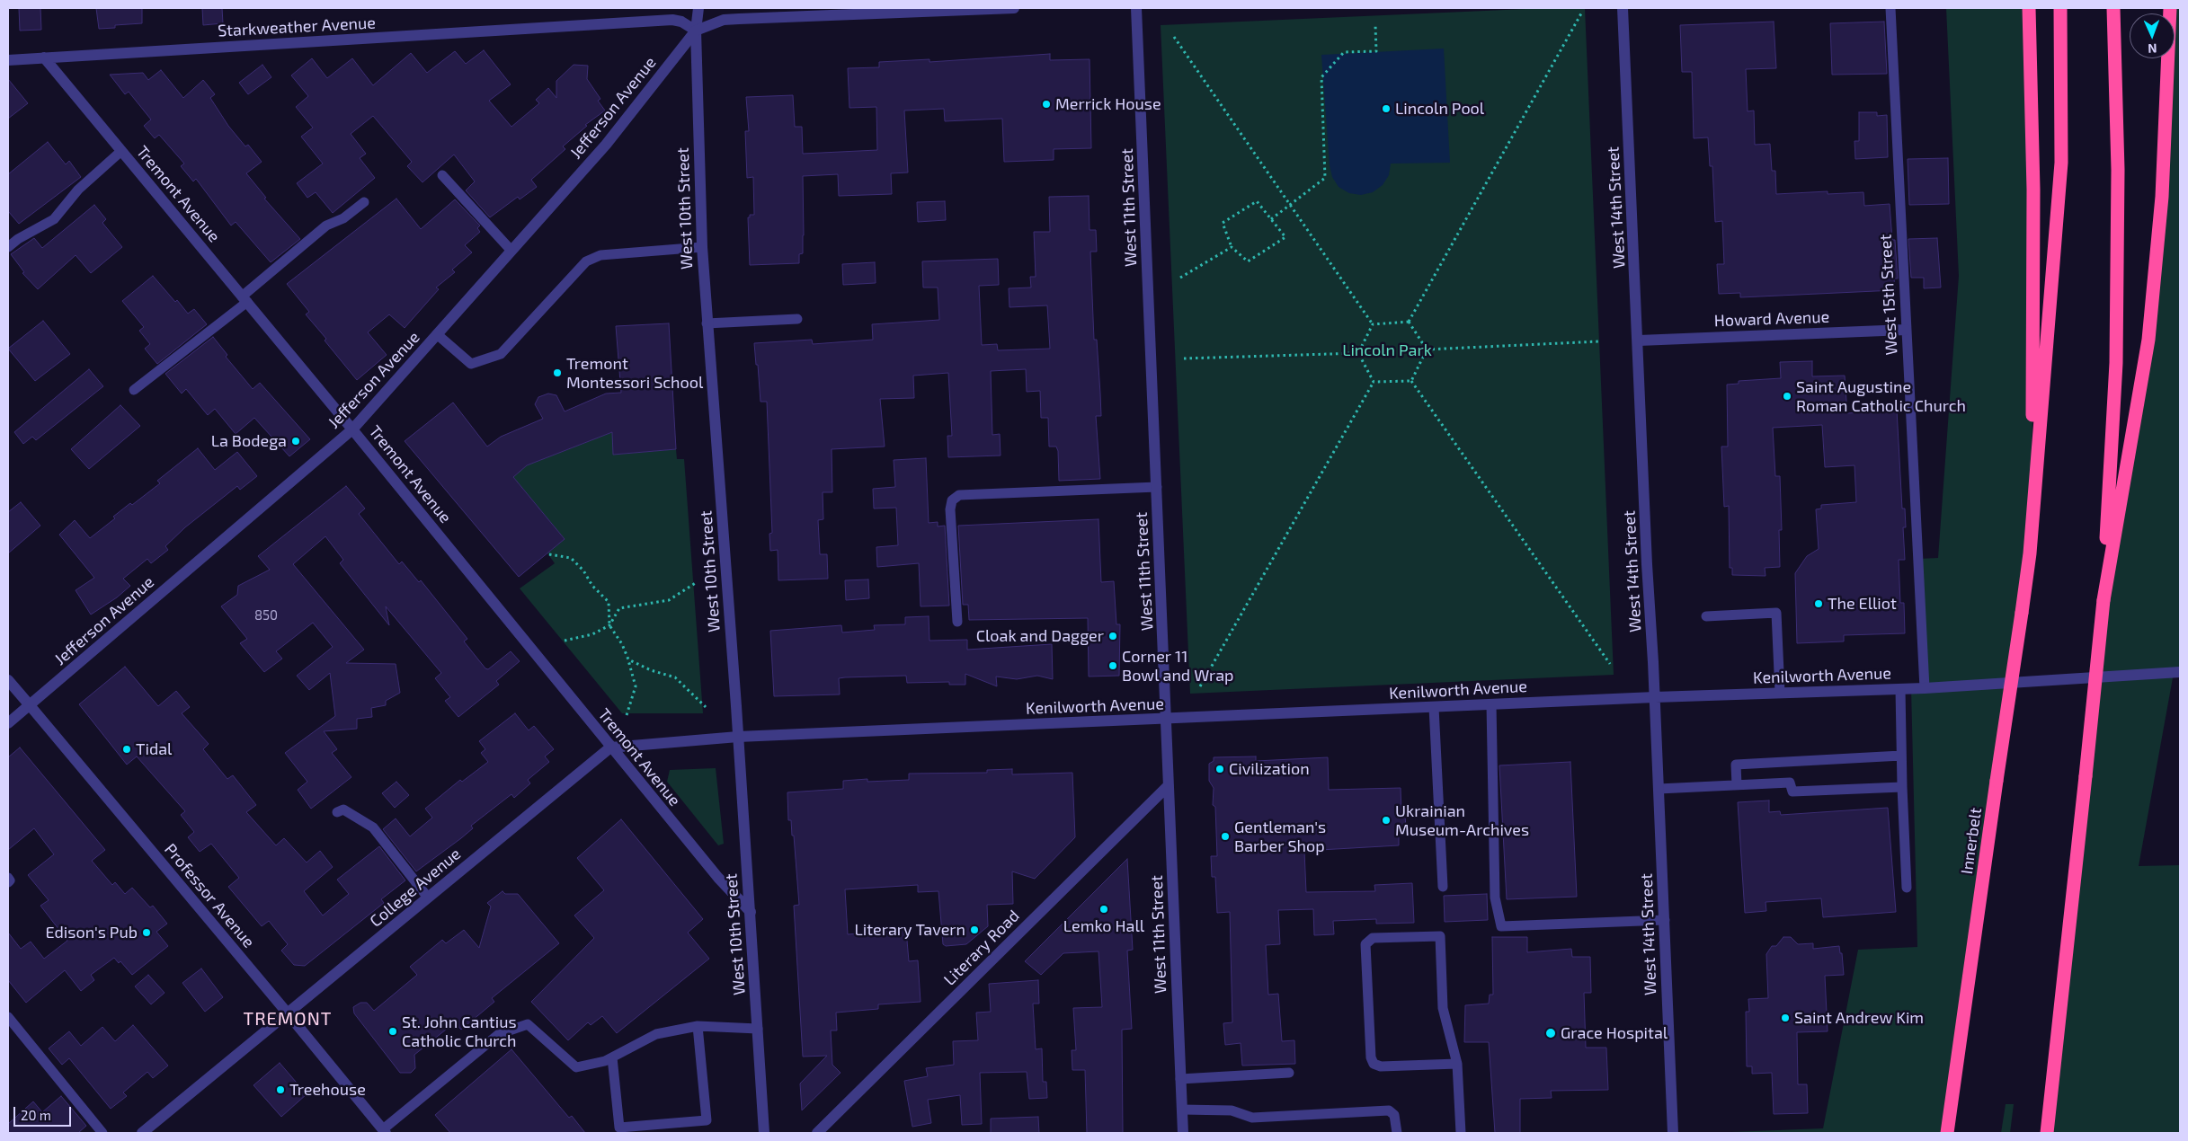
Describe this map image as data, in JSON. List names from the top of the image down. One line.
{"streets":{"highway":["Innerbelt"],"street":["Starkweather Avenue","Jefferson Avenue","Tremont Avenue","West 11th Street","West 14th Street","West 10th Street","Howard Avenue","Kenilworth Avenue","College Avenue","Professor Avenue","Literary Road"],"lane":["West 15th Street"]},"crossings":[["Starkweather Avenue","Jefferson Avenue"],["Starkweather Avenue","Tremont Avenue"],["Starkweather Avenue","West 10th Street"],["Jefferson Avenue","Tremont Avenue"],["Jefferson Avenue","West 10th Street"],["Jefferson Avenue","Professor Avenue"],["Tremont Avenue","West 10th Street"],["Tremont Avenue","College Avenue"],["West 11th Street","Kenilworth Avenue"],["West 11th Street","Literary Road"],["West 14th Street","Howard Avenue"],["West 14th Street","Kenilworth Avenue"],["West 10th Street","Kenilworth Avenue"],["West 15th Street","Howard Avenue"],["West 15th Street","Kenilworth Avenue"],["College Avenue","Professor Avenue"]],"districts":["TREMONT"],"parks":["Lincoln Park"],"places":["Merrick House","Lincoln Pool","Tremont Montessori School","Saint Augustine Roman Catholic Church","La Bodega","The Elliot","Cloak and Dagger","Corner 11 Bowl and Wrap","Tidal","Civilization","Ukrainian Museum-Archives","Gentleman's Barber Shop","Lemko Hall","Literary Tavern","Edison's Pub","Saint Andrew Kim","St. John Cantius Catholic Church","Grace Hospital","Treehouse"],"house_numbers":["850"],"scale_bar":"20 m","north":"bottom"}
